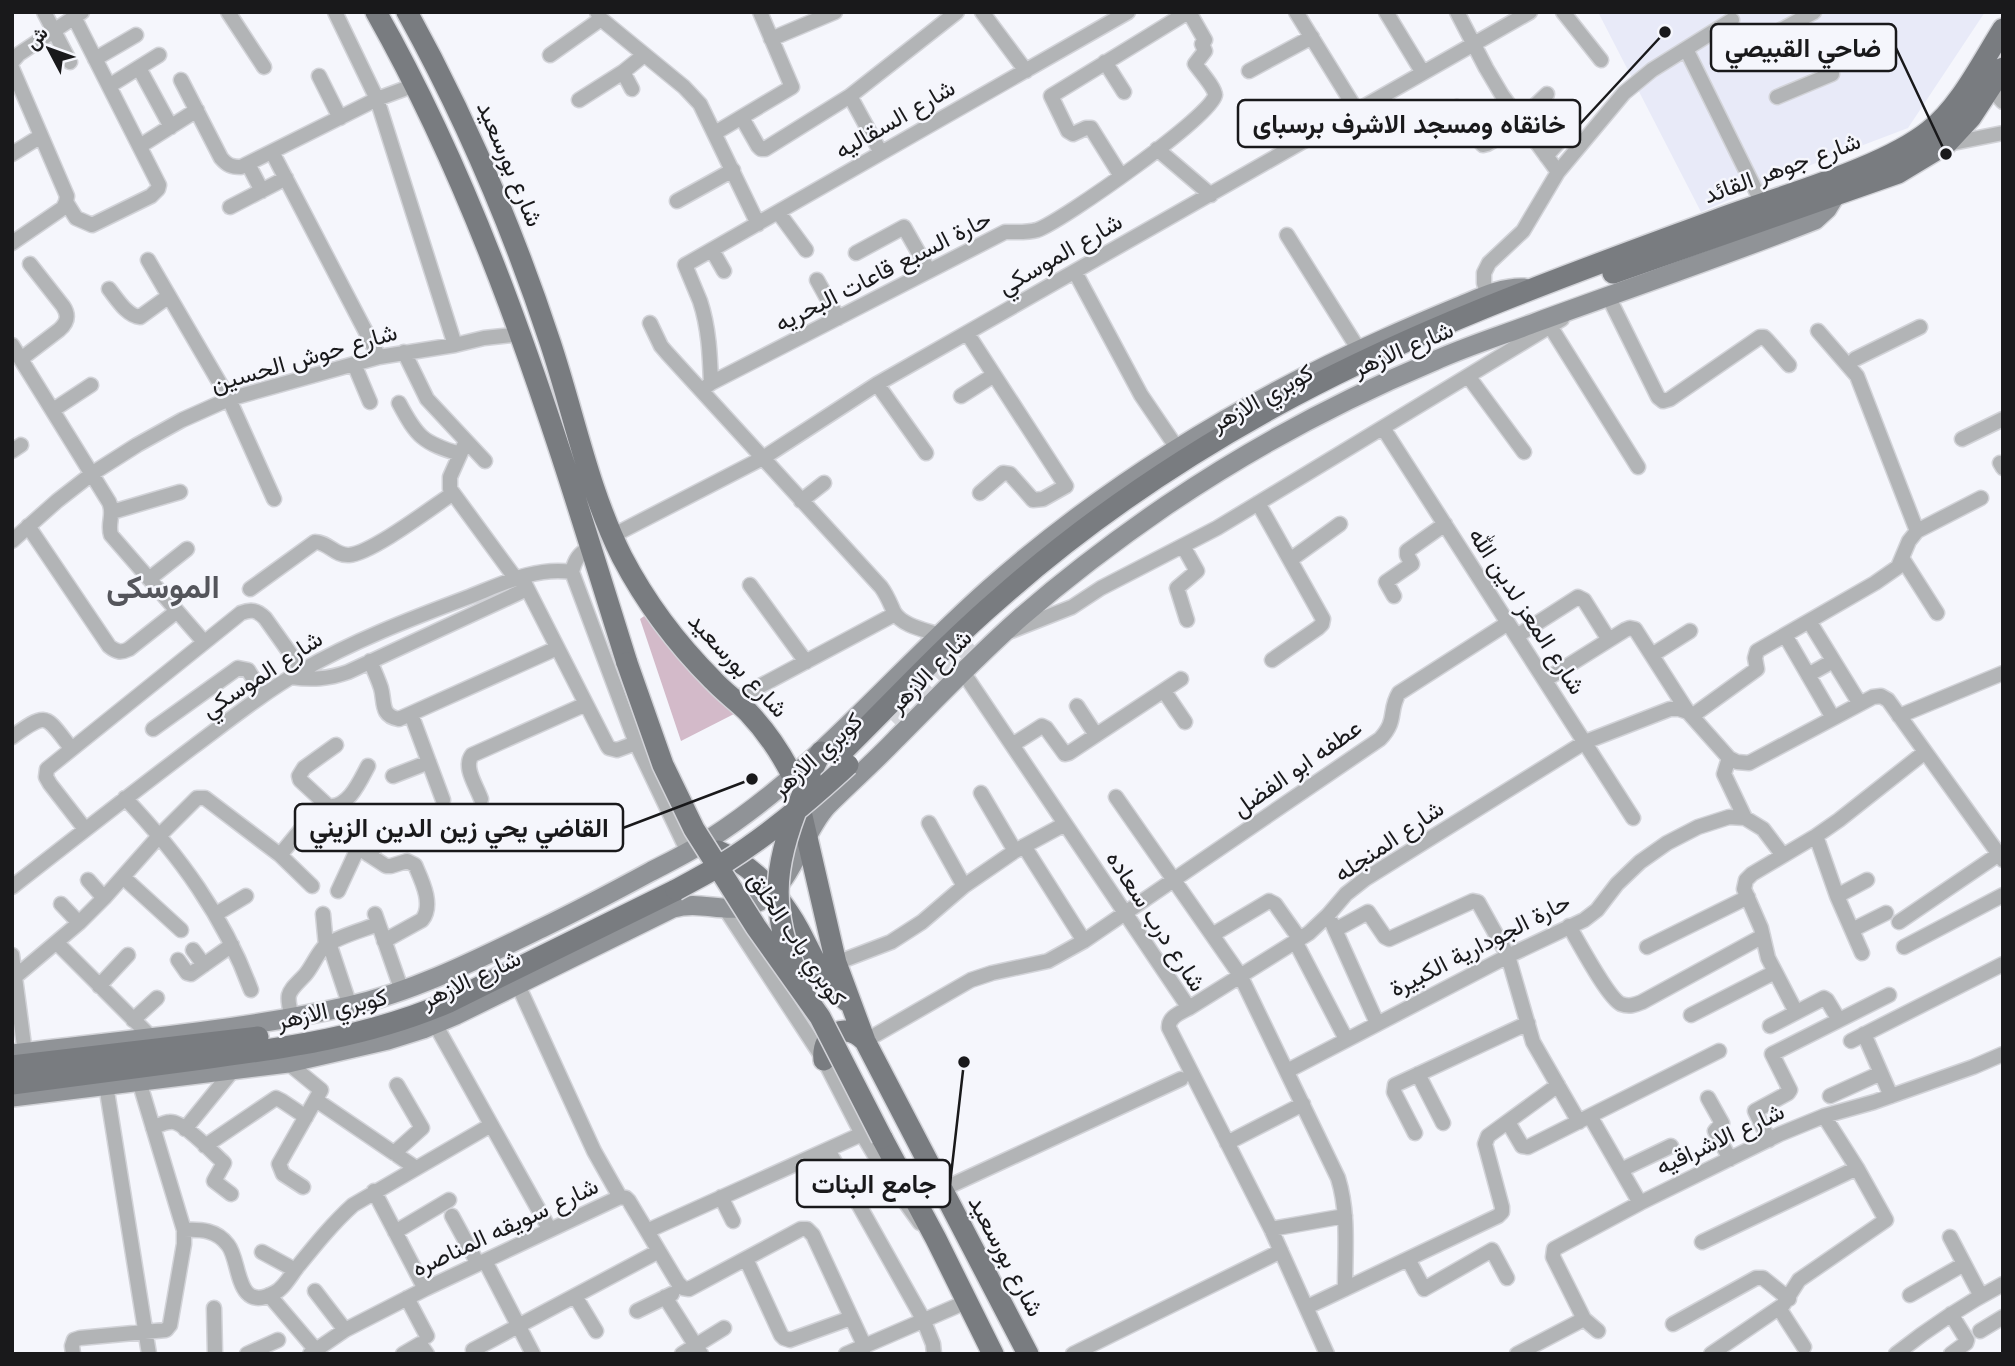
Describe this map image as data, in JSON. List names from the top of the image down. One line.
{"streets":{"main road":["شارع بورسعيد","شارع جوهر القائد","شارع الازهر","كوبري الازهر","كوبري باب الخلق"],"street":["شارع السقاليه","شارع الموسكي","حارة السبع قاعات البحريه","شارع حوش الحسين","شارع المعز لدين الله","عطفه ابو الفضل","شارع المنجله","شارع درب سعاده","حارة الجودارية الكبيرة","شارع الاشراقيه","شارع سويقه المناصره"]},"crossings":[["شارع السقاليه","حارة السبع قاعات البحريه"],["شارع بورسعيد","شارع الموسكي"],["شارع بورسعيد","شارع الازهر"],["شارع بورسعيد","عطفه ابو الفضل"],["شارع جوهر القائد","شارع الازهر"],["شارع جوهر القائد","كوبري الازهر"],["شارع الازهر","كوبري الازهر"],["شارع الازهر","شارع درب سعاده"],["شارع المعز لدين الله","عطفه ابو الفضل"],["شارع المعز لدين الله","شارع المنجله"],["عطفه ابو الفضل","شارع درب سعاده"],["شارع المنجله","شارع درب سعاده"]],"districts":["الموسكى"],"places":["خانقاه ومسجد الاشرف برسباى","ضاحي القبيصي","القاضي يحي زين الدين الزيني","جامع البنات"],"north":"top left"}
